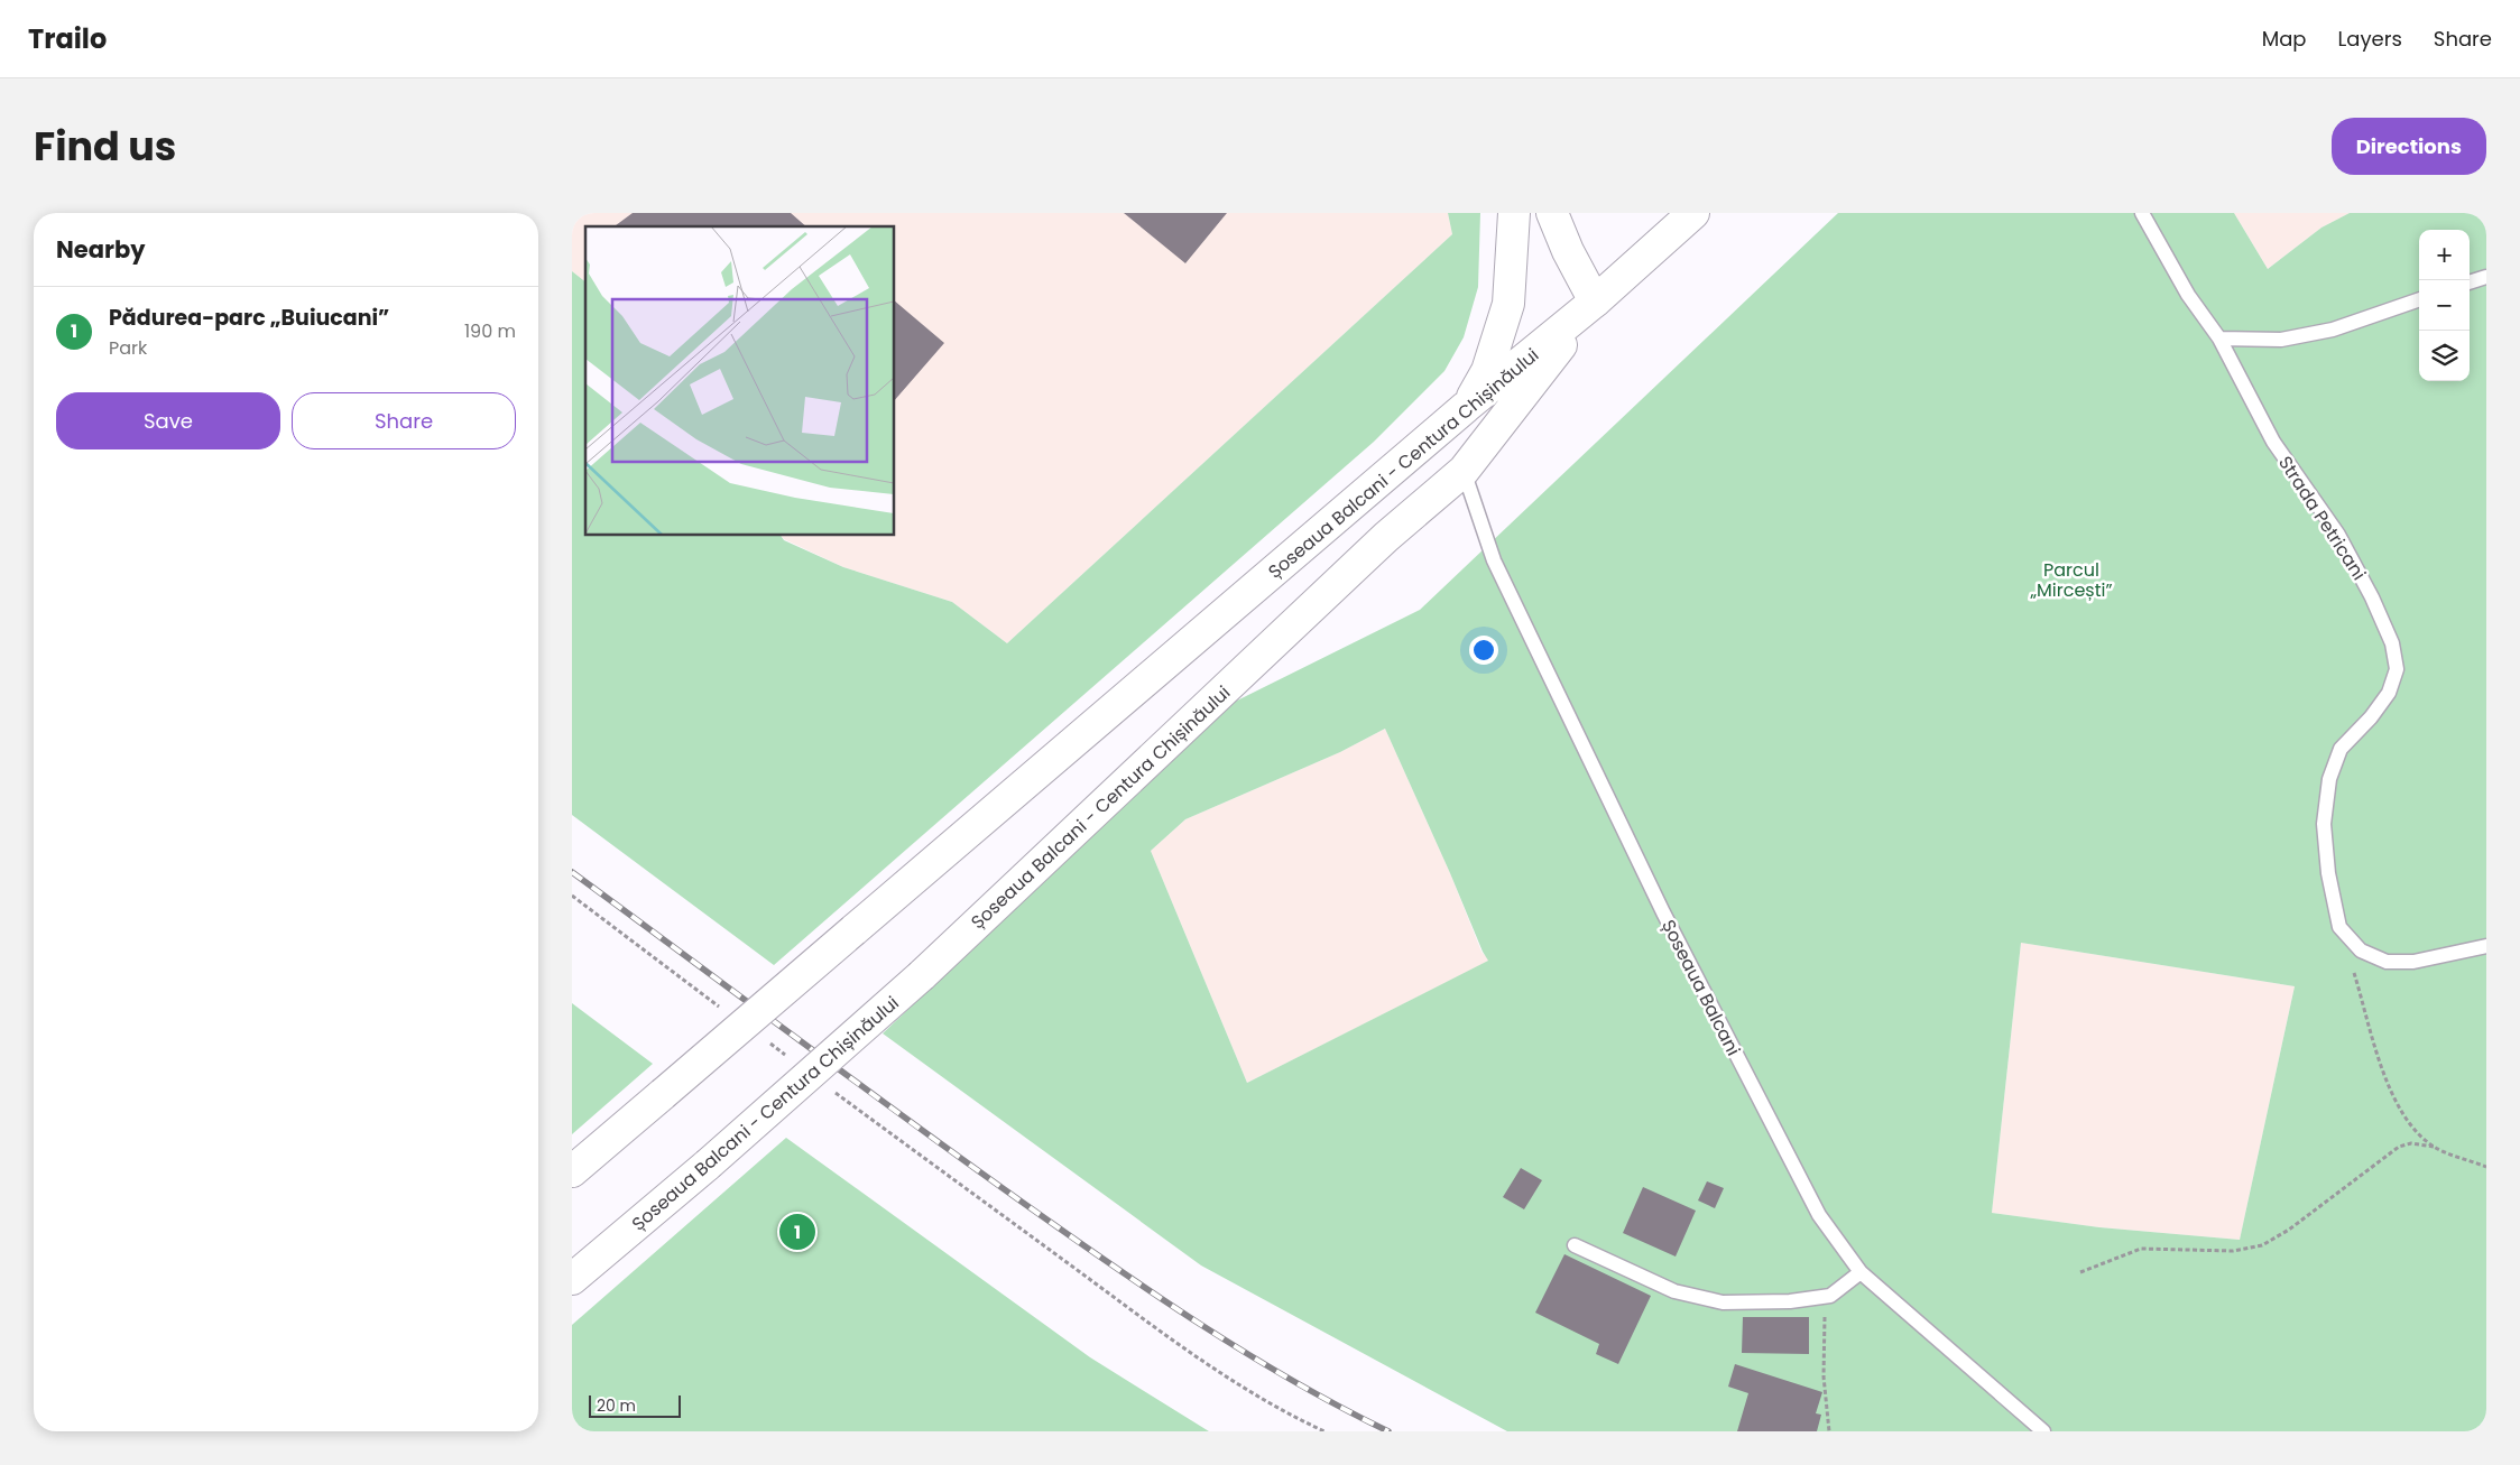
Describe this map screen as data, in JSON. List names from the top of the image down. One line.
{"streets":{"main road":["Șoseaua Balcani - Centura Chișinăului"],"lane":["Strada Petricani","Șoseaua Balcani"]},"crossings":[["Șoseaua Balcani - Centura Chișinăului","Șoseaua Balcani"]],"parks":["Parcul „Mircești”"],"scale_bar":"20 m","page":{"header":"Trailo","nav":["Map","Layers","Share"],"title":"Find us","buttons":["Directions",["Save","Share"]],"heading":"Nearby","map_buttons":["+","−"],"list":[{"mark":"1","name":"Pădurea-parc „Buiucani”","note":"Park","value":"190 m"}],"pins":"1","scale":"20 m"}}
